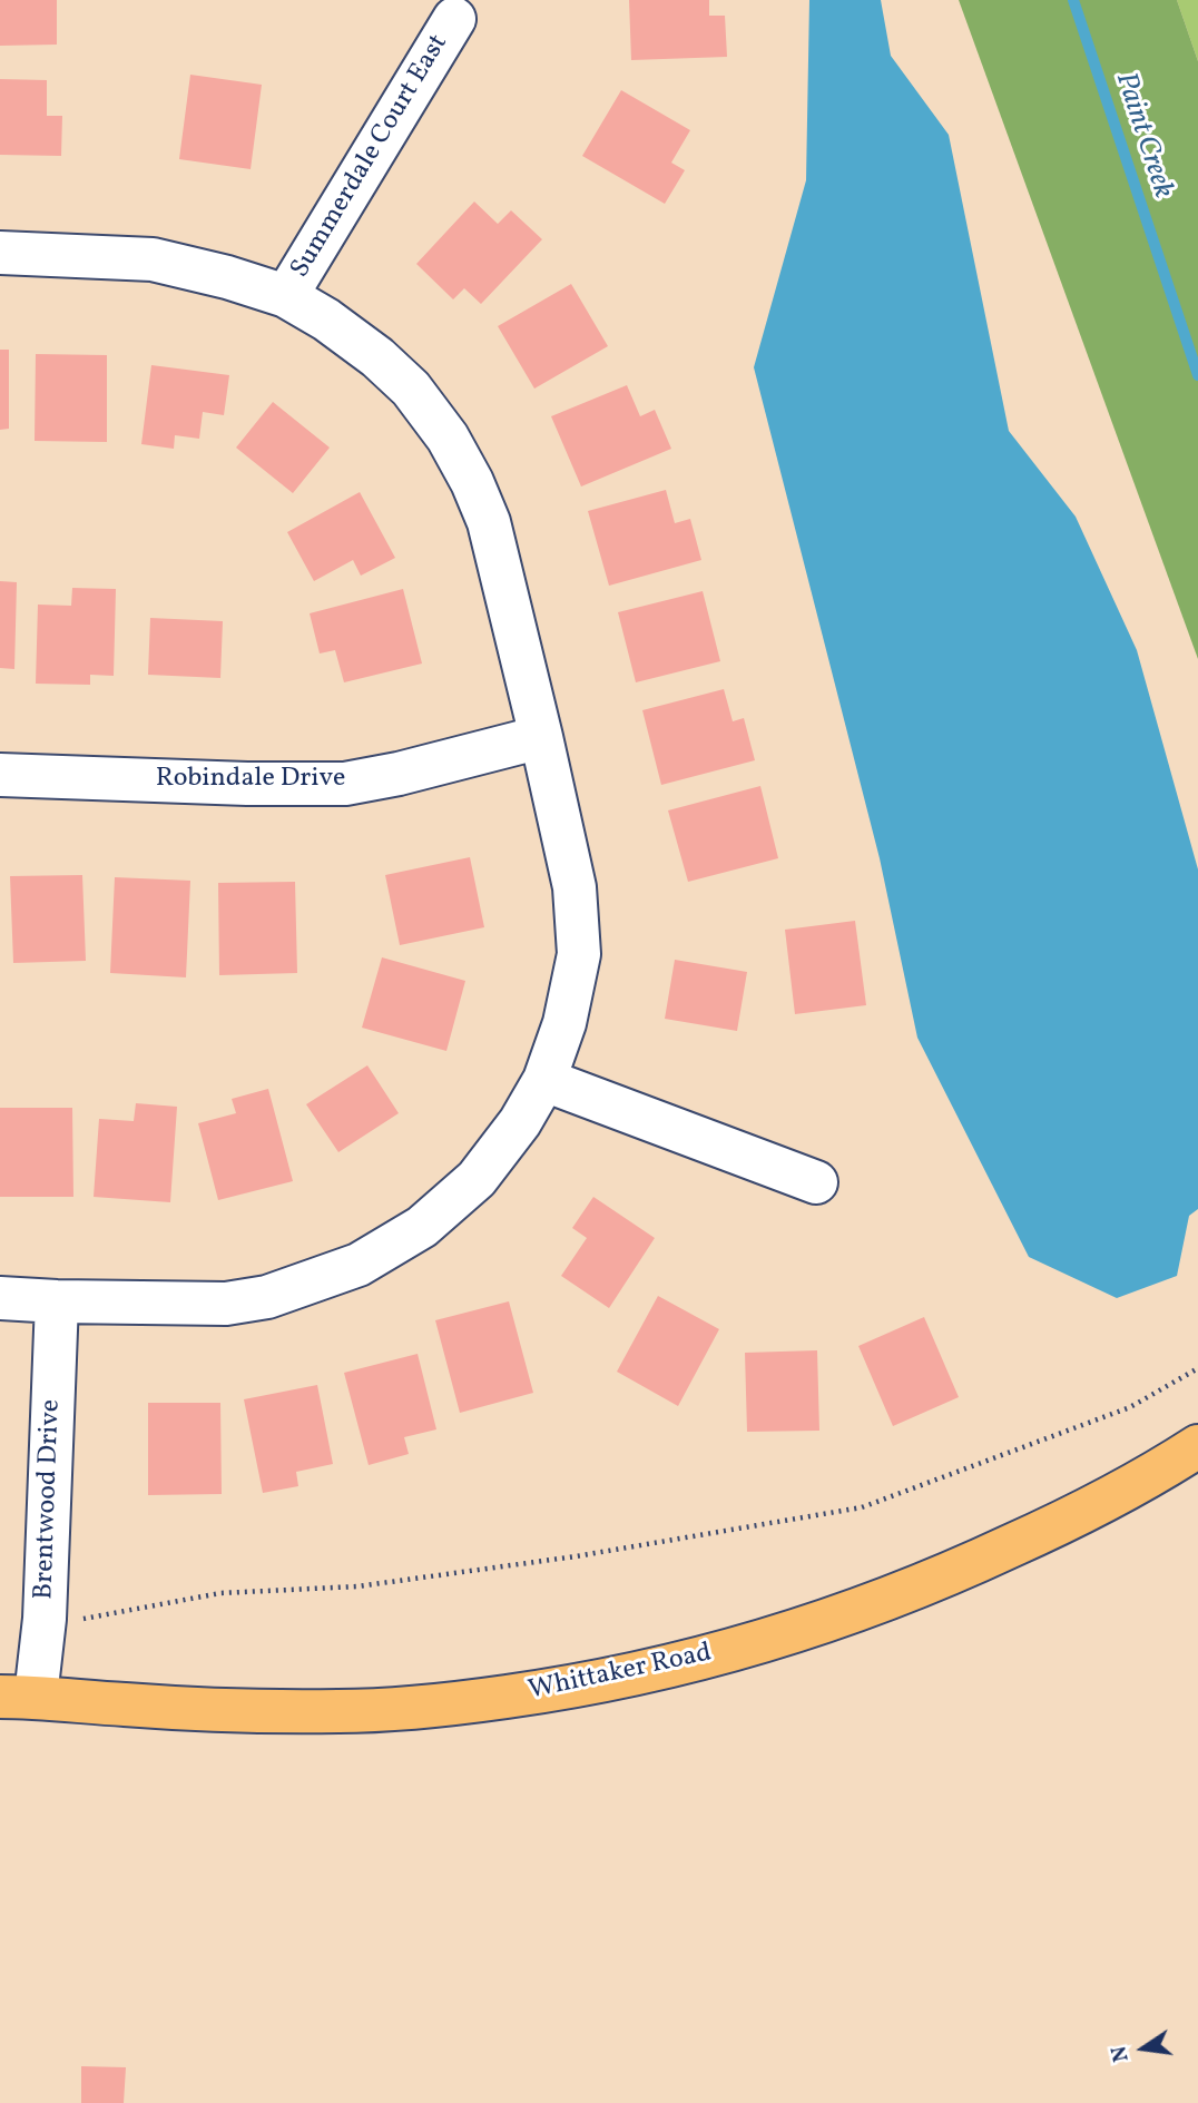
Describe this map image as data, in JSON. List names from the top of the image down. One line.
{"streets":{"main road":["Whittaker Road"],"street":["Summerdale Court East","Robindale Drive","Brentwood Drive"]},"crossings":[["Brentwood Drive","Whittaker Road"]],"water":["Paint Creek"],"north":"left"}
